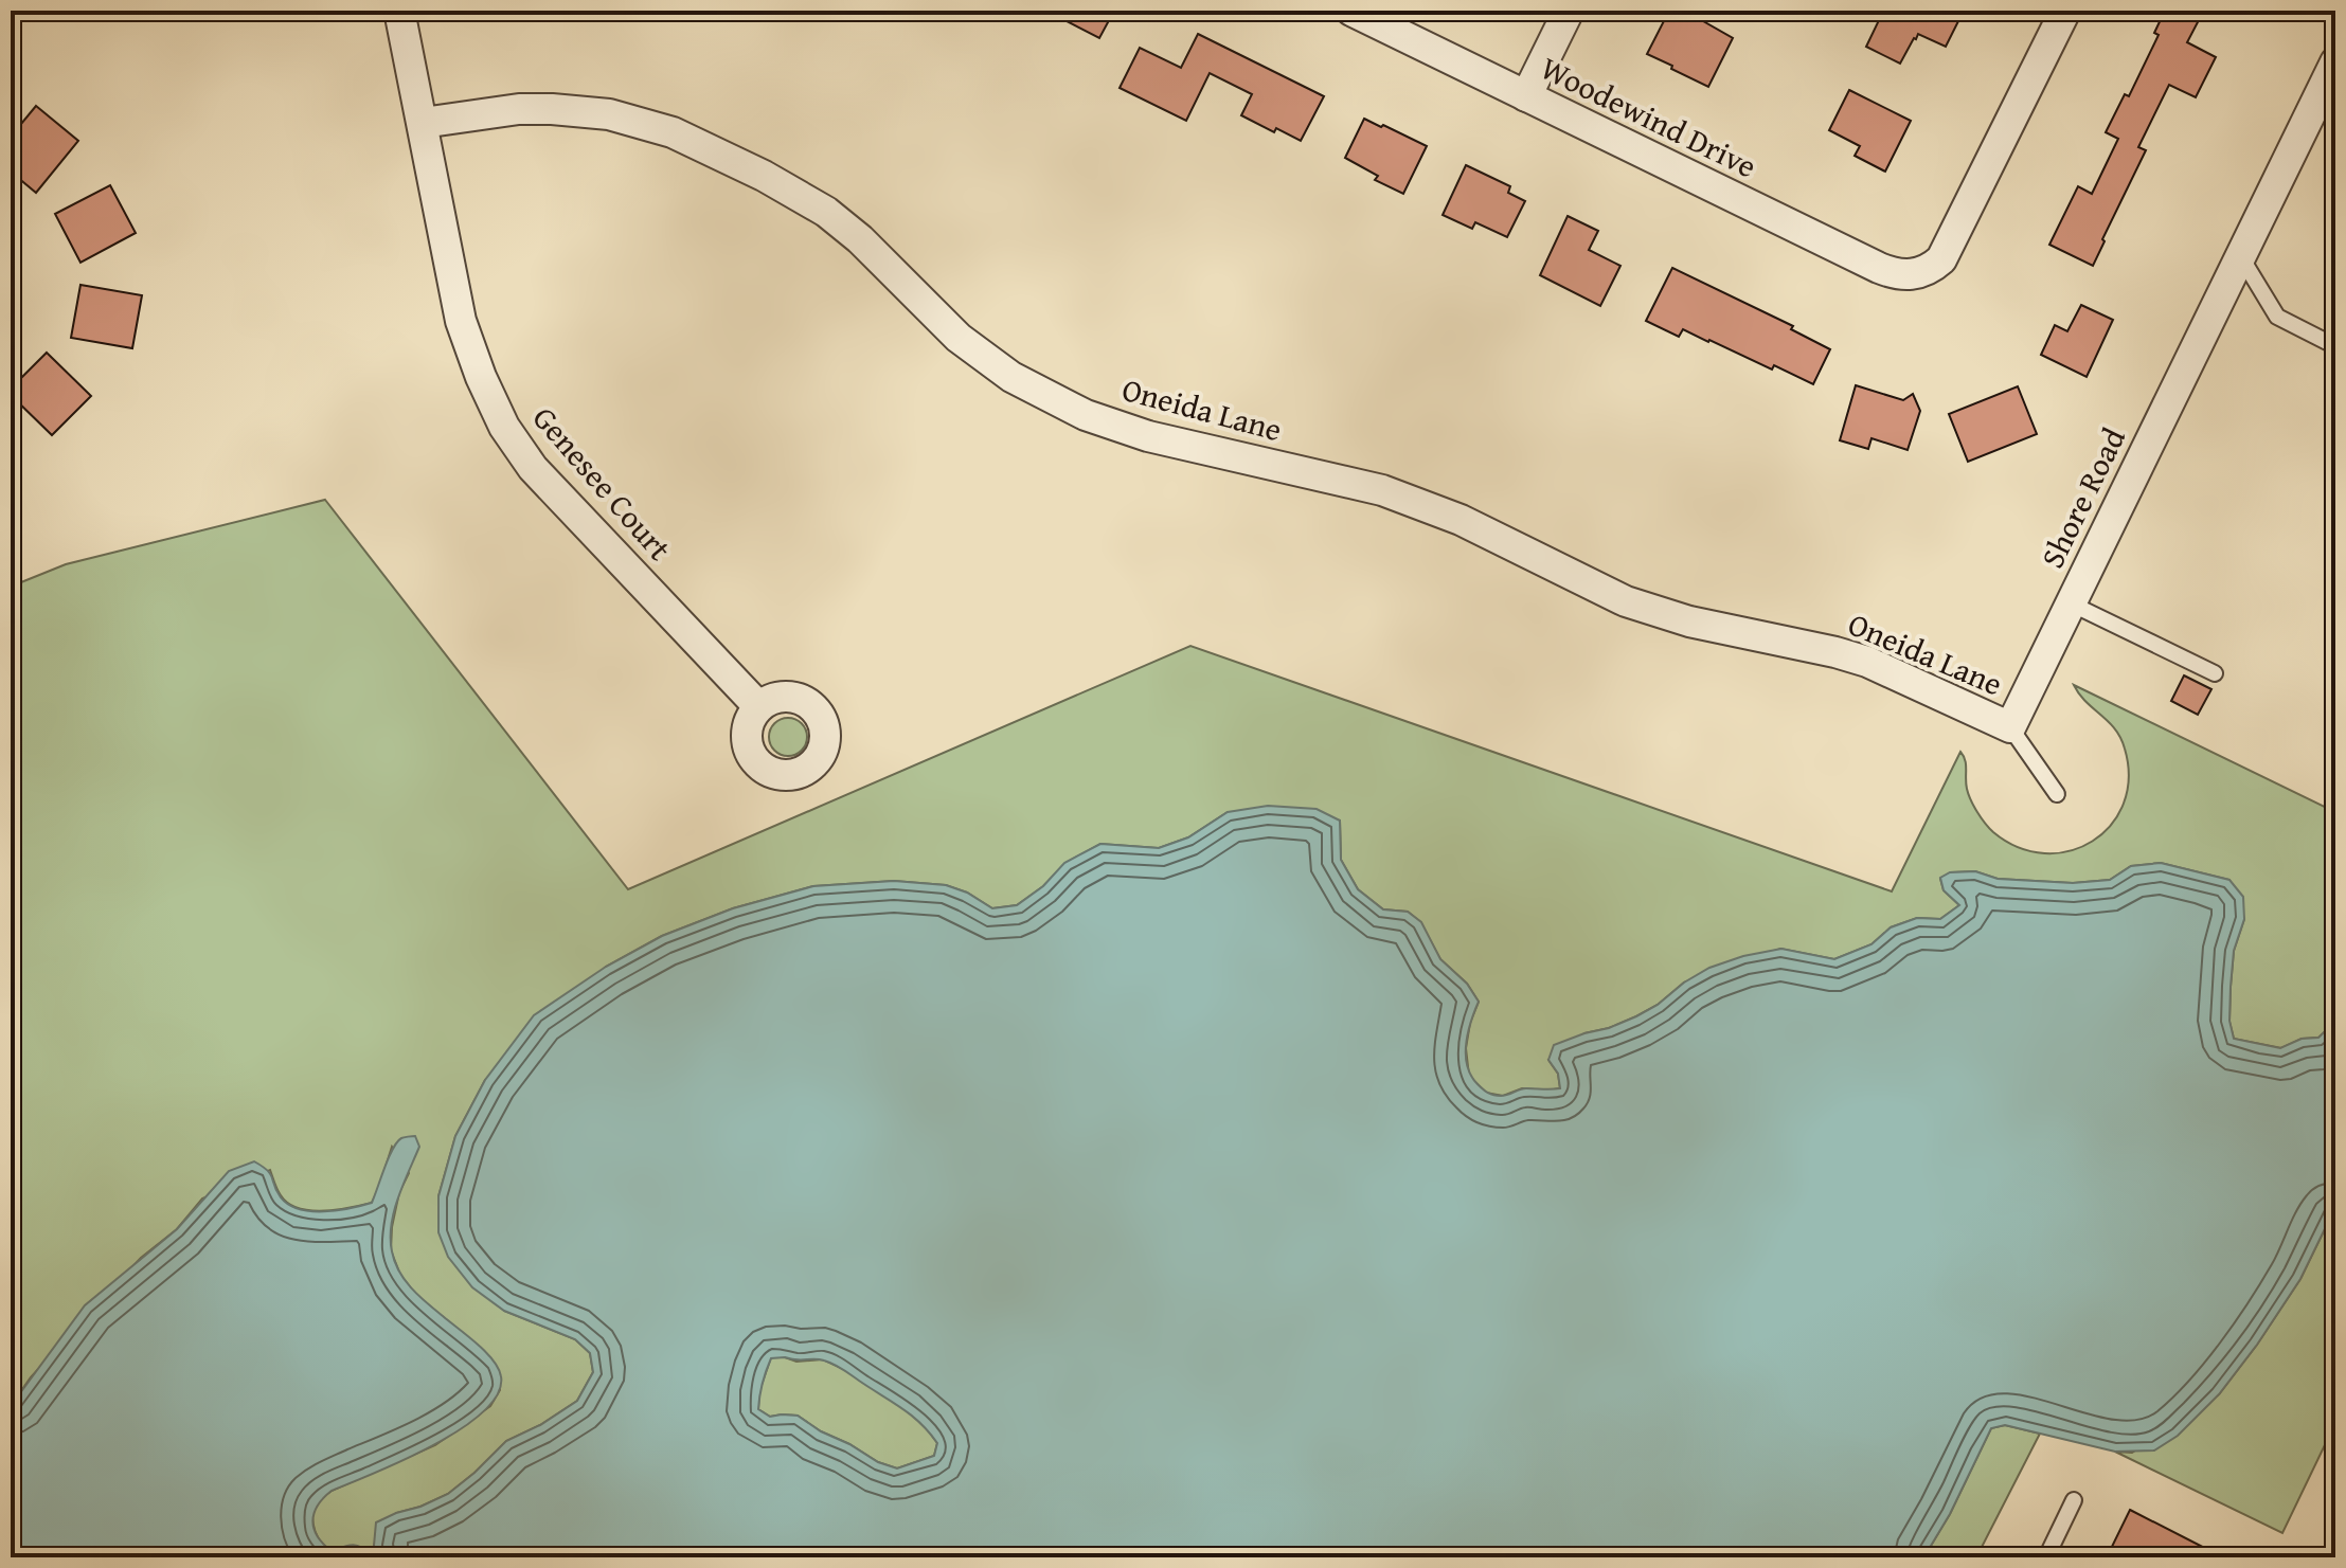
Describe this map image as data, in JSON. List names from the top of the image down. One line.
{"streets":{"street":["Woodewind Drive","Oneida Lane","Genesee Court","Shore Road"]},"crossings":[["Oneida Lane","Genesee Court"],["Oneida Lane","Shore Road"]]}
